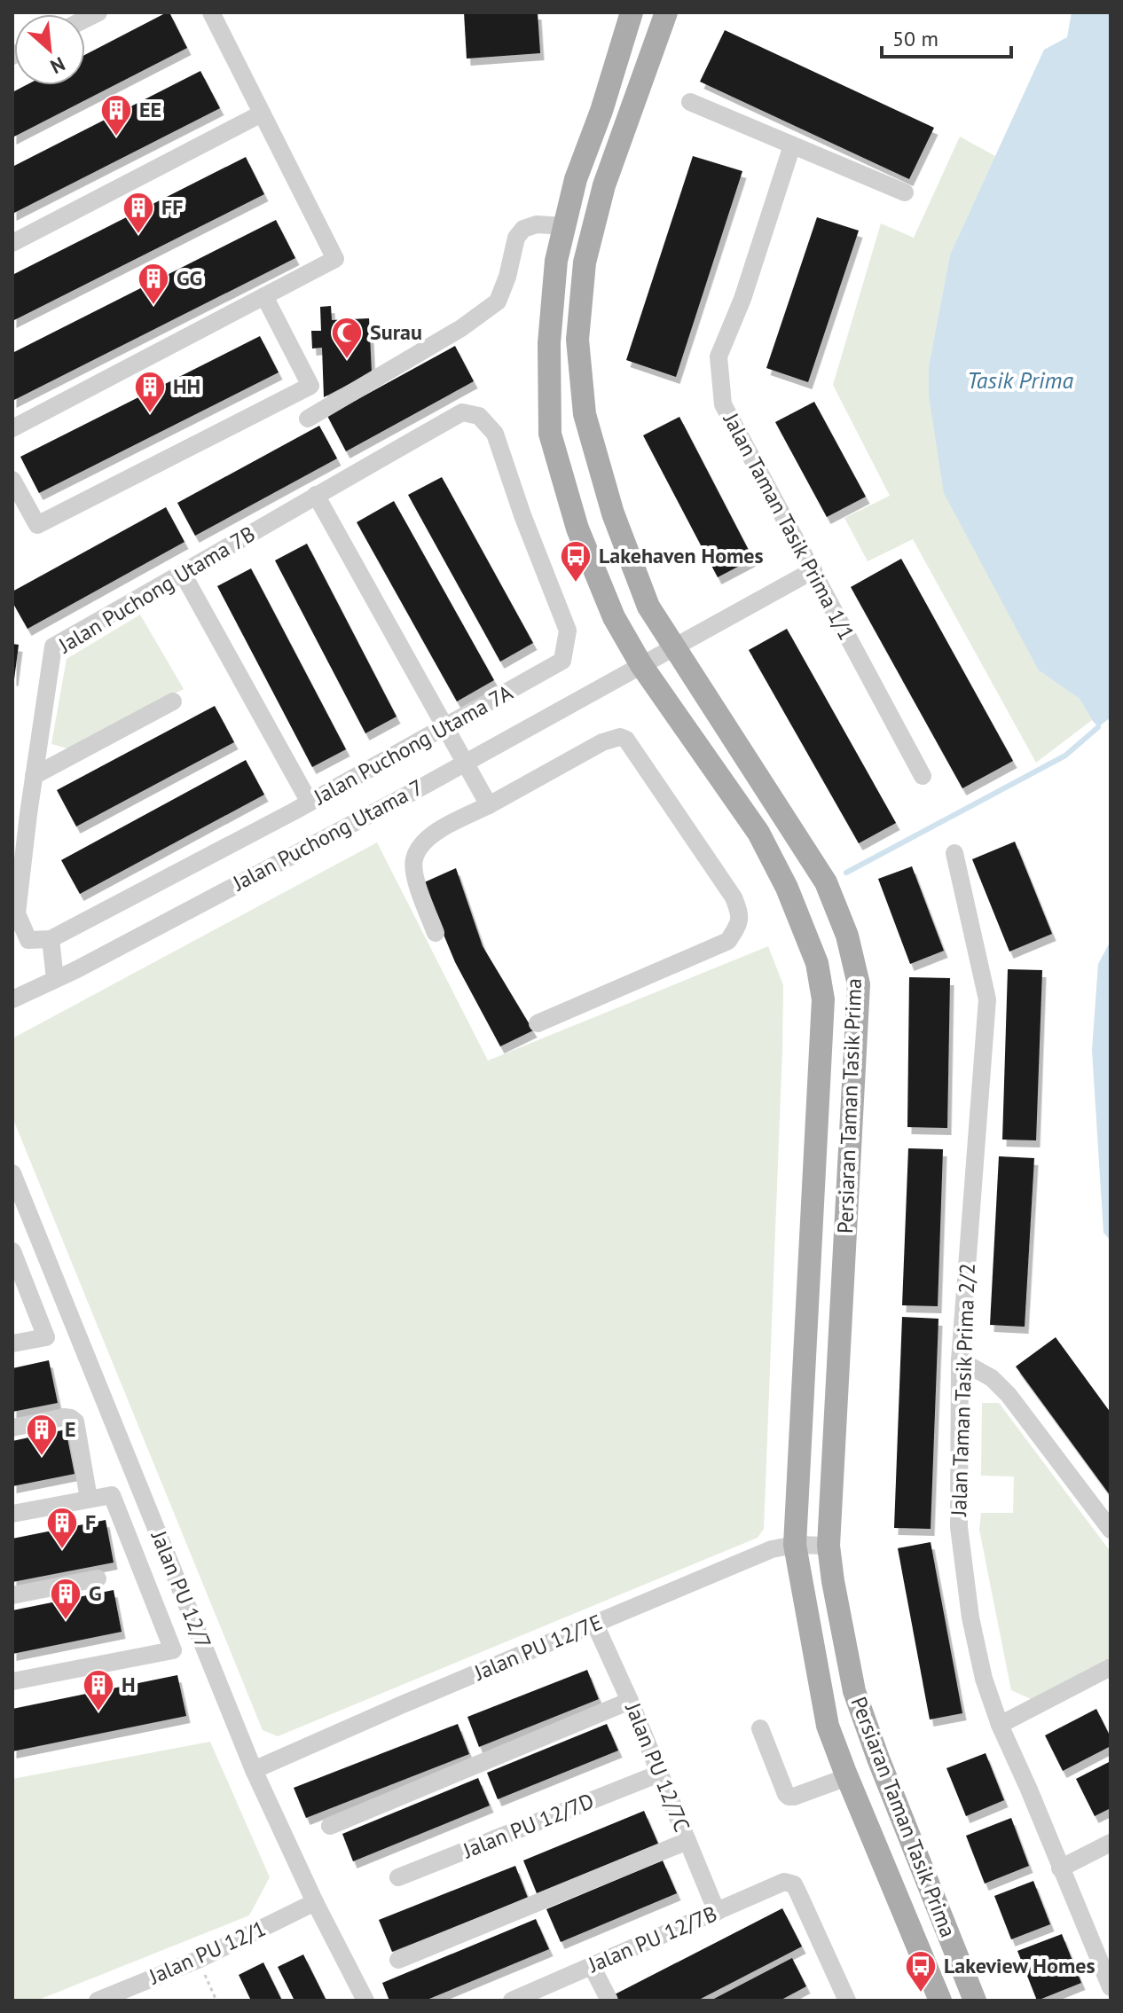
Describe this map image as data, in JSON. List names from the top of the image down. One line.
{"streets":{"main road":["Persiaran Taman Tasik Prima"],"street":["Jalan Taman Tasik Prima 1/1","Jalan Puchong Utama 7B","Jalan Puchong Utama 7A","Jalan Puchong Utama 7","Jalan Taman Tasik Prima 2/2","Jalan PU 12/7","Jalan PU 12/7E","Jalan PU 12/7C","Jalan PU 12/7D","Jalan PU 12/7B","Jalan PU 12/1"]},"crossings":[["Jalan Taman Tasik Prima 1/1","Jalan Puchong Utama 7"],["Jalan Puchong Utama 7B","Jalan Puchong Utama 7A"],["Jalan Puchong Utama 7","Persiaran Taman Tasik Prima"],["Persiaran Taman Tasik Prima","Jalan PU 12/7E"],["Jalan PU 12/7","Jalan PU 12/7E"],["Jalan PU 12/7","Jalan PU 12/1"],["Jalan PU 12/7E","Jalan PU 12/7C"],["Jalan PU 12/7C","Jalan PU 12/7D"],["Jalan PU 12/7C","Jalan PU 12/7B"]],"water":["Tasik Prima"],"places":{"building":["EE","FF","GG","HH","E","F","G","H"],"mosque":["Surau"],"bus stop":["Lakehaven Homes","Lakeview Homes"]},"scale_bar":"50 m","north":"bottom right"}
